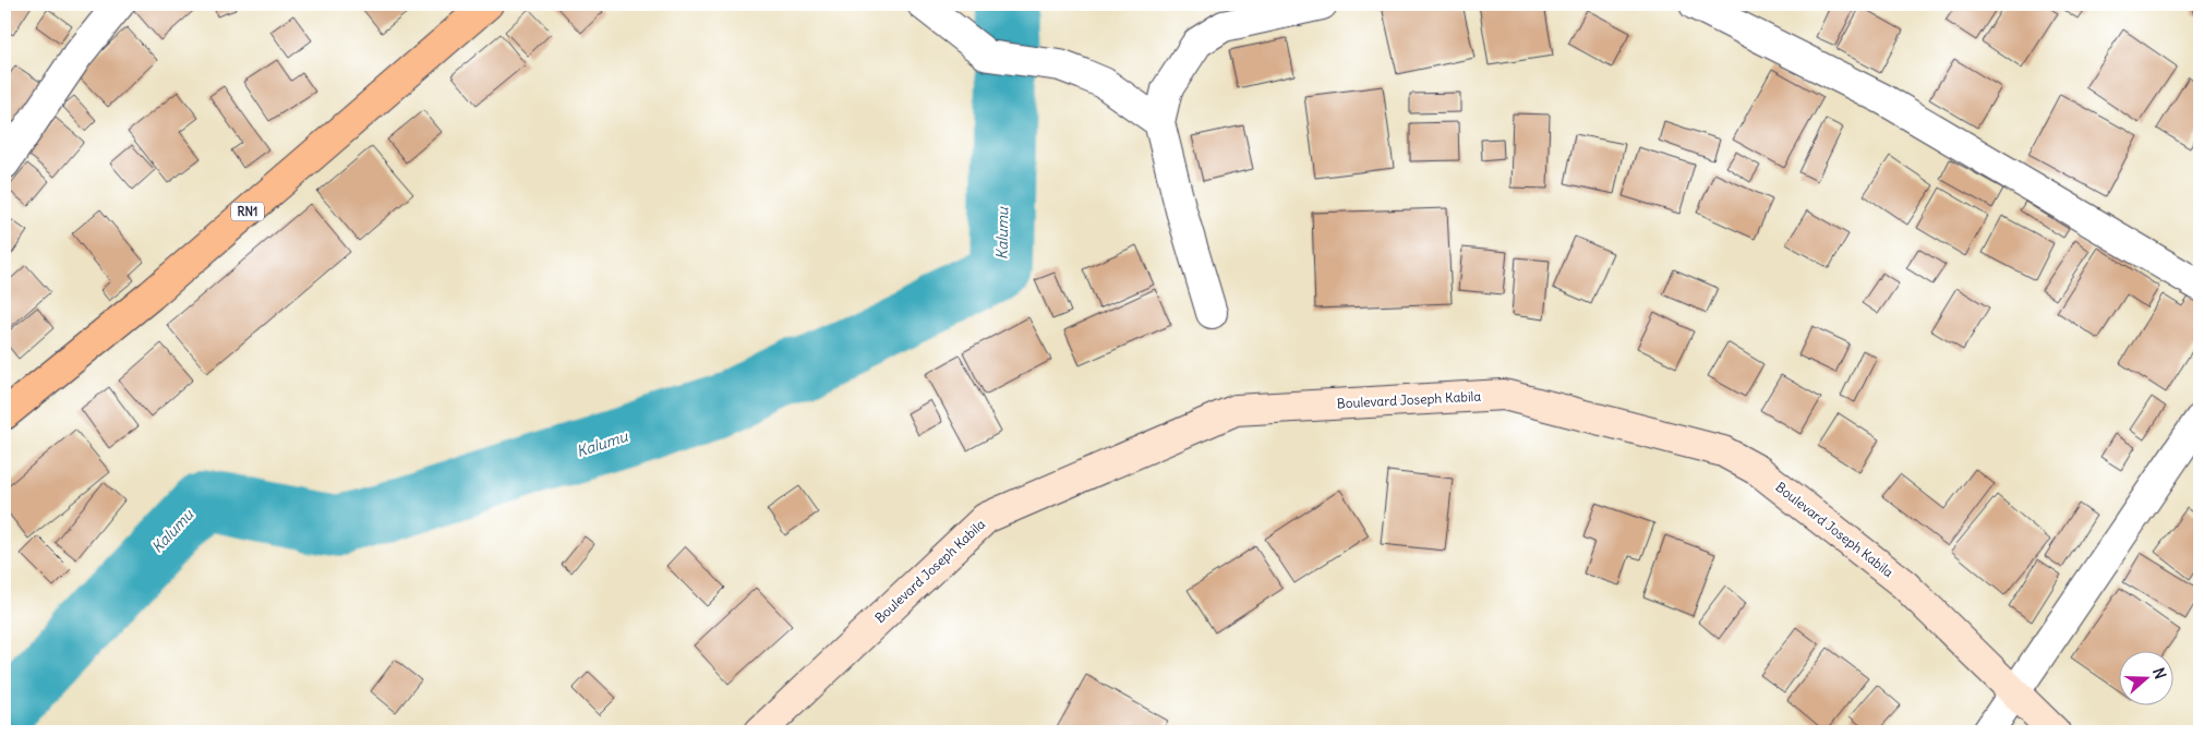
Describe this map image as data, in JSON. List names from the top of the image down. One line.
{"streets":{"highway":["RN1"],"main road":["Boulevard Joseph Kabila"]},"water":["Kalumu"],"north":"right"}
